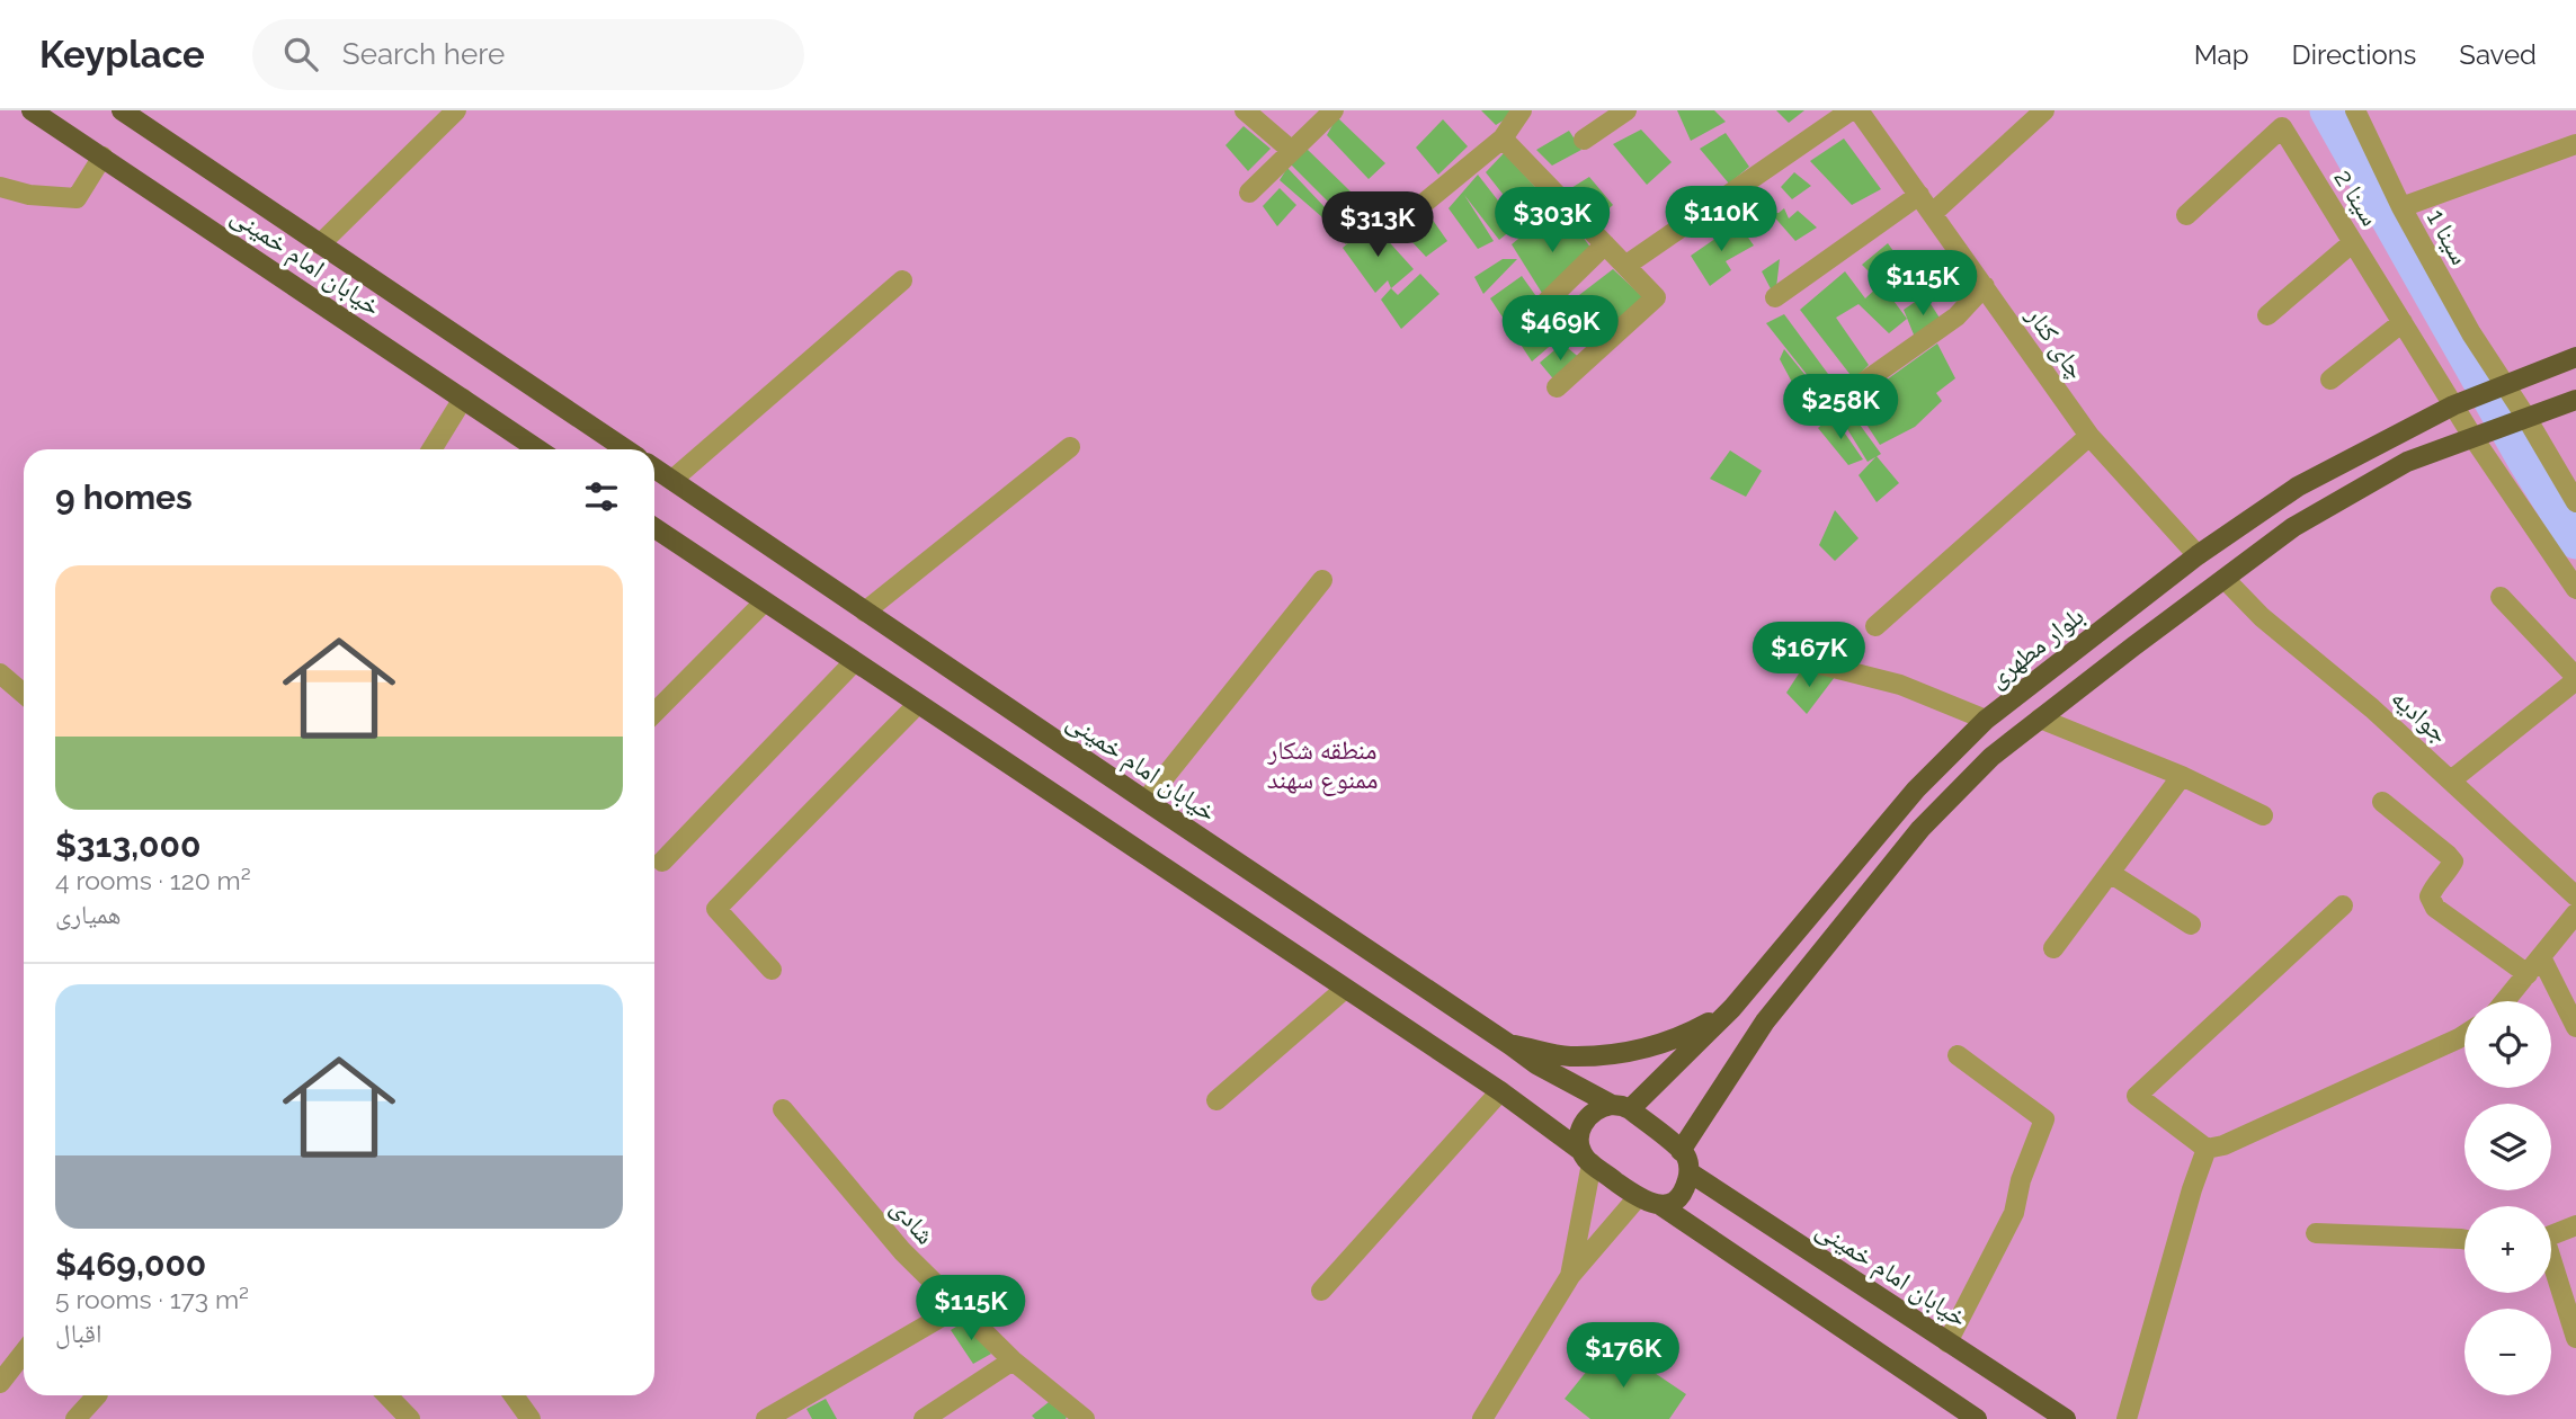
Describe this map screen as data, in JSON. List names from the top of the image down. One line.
{"streets":{"main road":["خیابان امام خمینی","بلوار مطهری"],"street":["سینا 2","سینا 1","چای کنار","جوادیه","شادی"]},"crossings":[["سینا 2","بلوار مطهری"],["سینا 1","بلوار مطهری"],["خیابان امام خمینی","بلوار مطهری"],["چای کنار","بلوار مطهری"]],"parks":["منطقه شکار ممنوع سهند"],"page":{"header":"Keyplace","search":"Search here","nav":["Map","Directions","Saved"],"price":["$110K","$303K","$313K","$115K","$469K","$258K","$167K","$115K","$176K"],"heading":"9 homes","list":[{"name":"$313,000","note":"4 rooms · 120 m² · همیاری"},{"name":"$469,000","note":"5 rooms · 173 m² · اقبال"}],"map_buttons":["+","−"]}}
